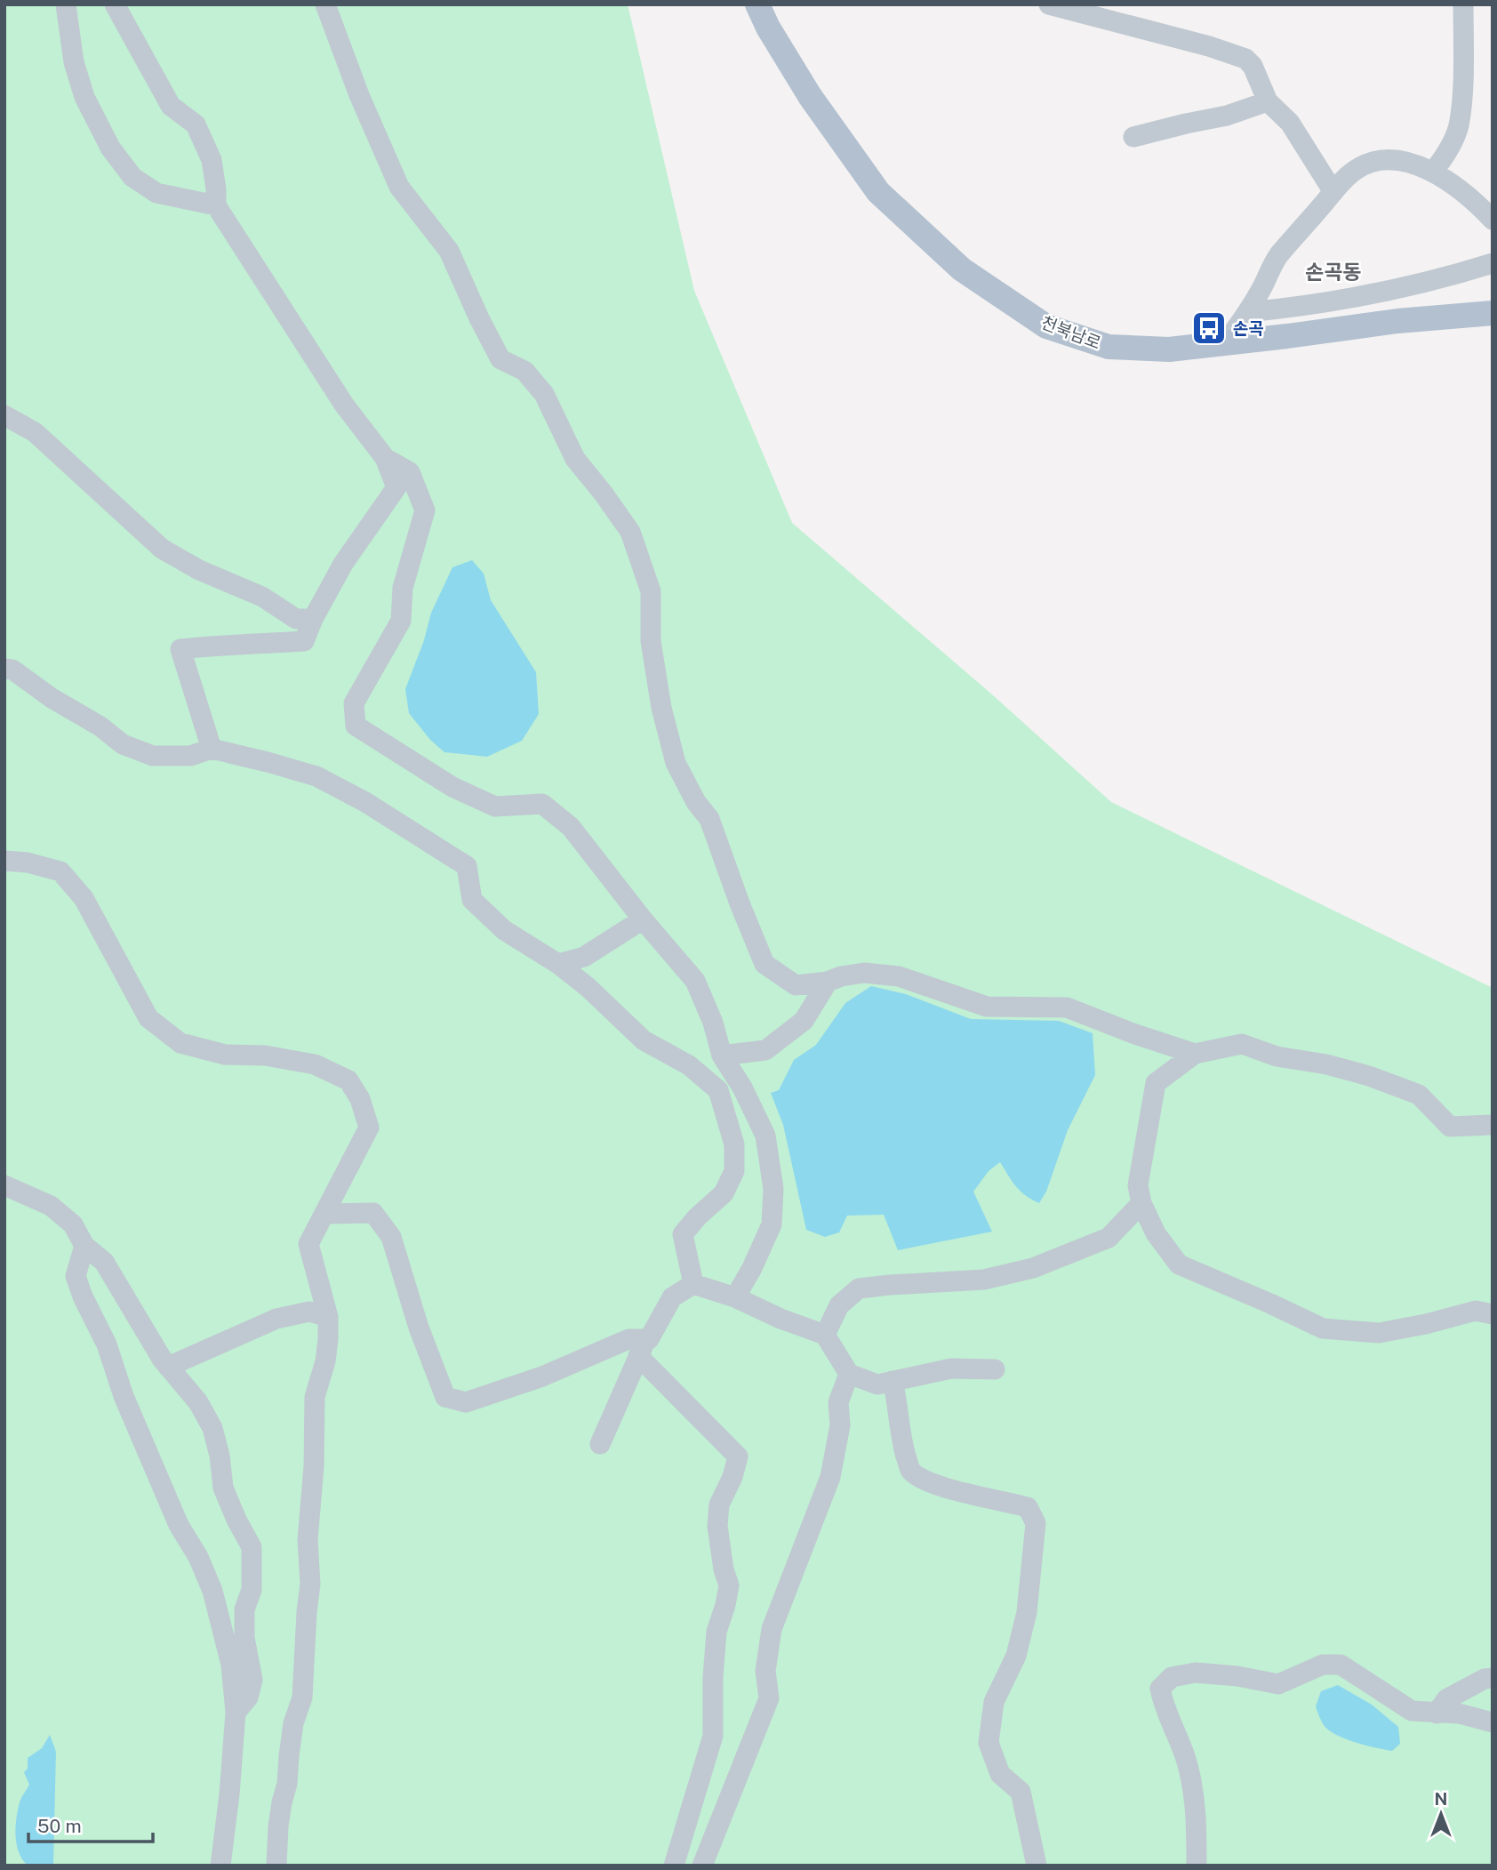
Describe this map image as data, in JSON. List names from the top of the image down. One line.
{"streets":{"main road":["천북남로"]},"districts":["손곡동"],"places":{"bus stop":["손곡"]},"scale_bar":"50 m","north":"top"}
